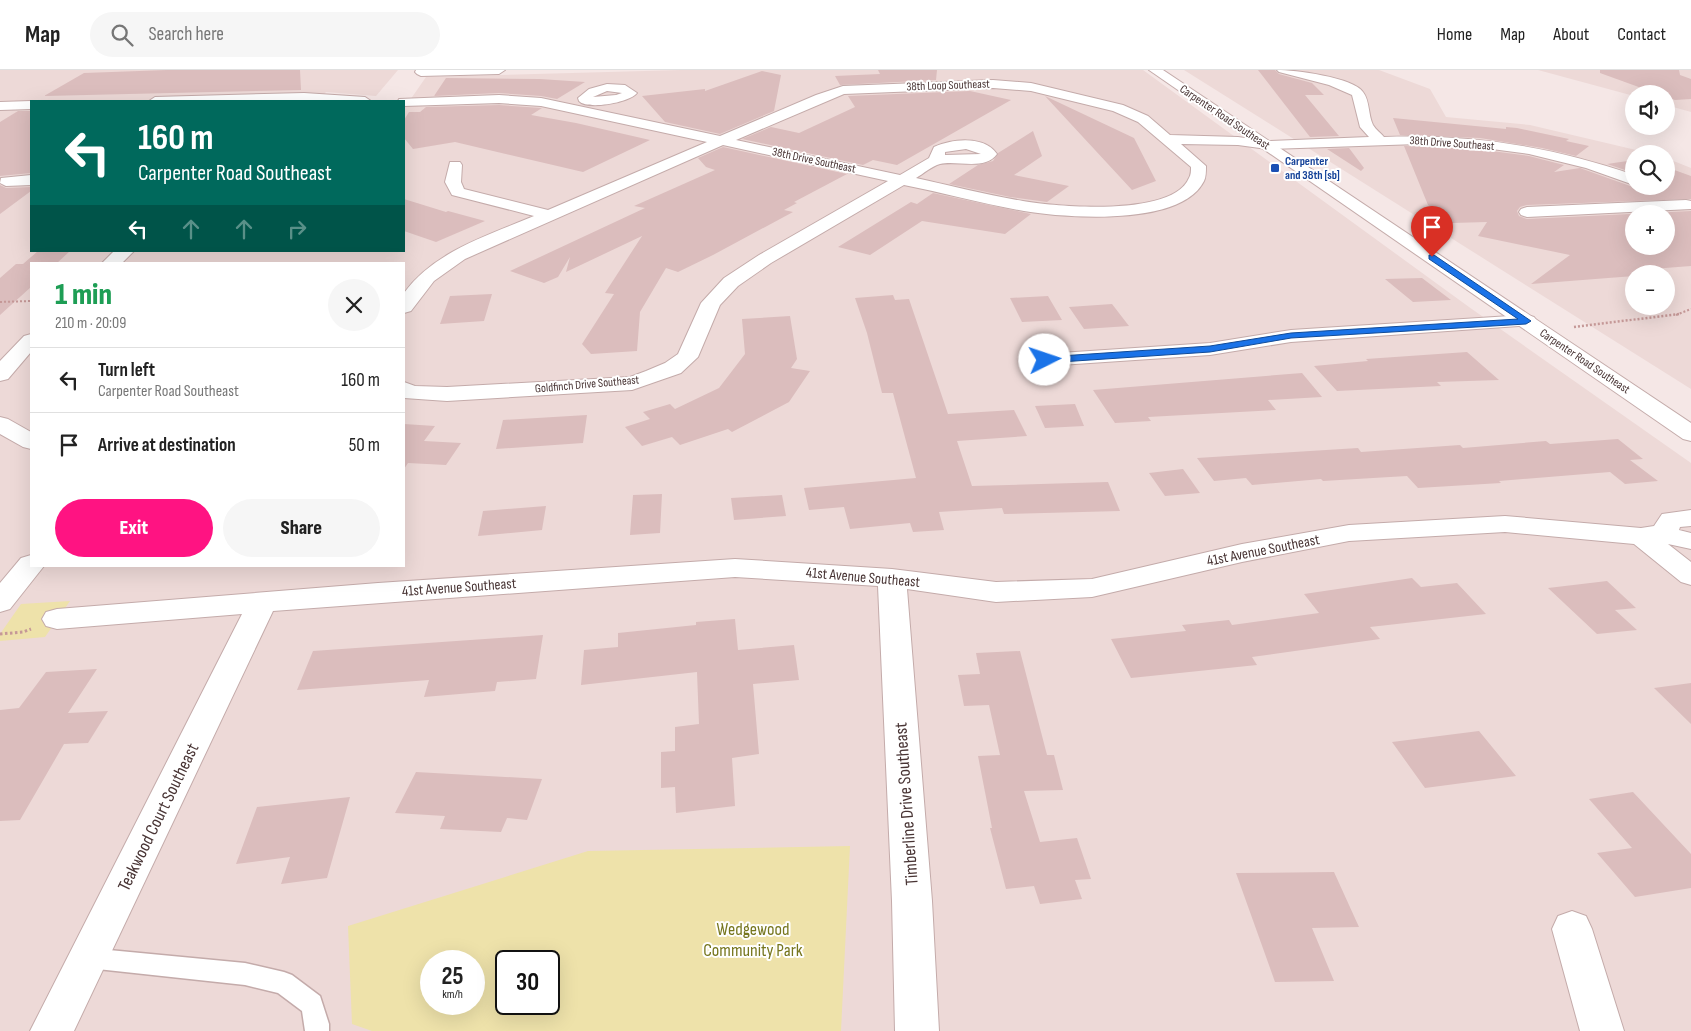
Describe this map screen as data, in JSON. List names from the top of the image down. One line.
{"streets":{"street":["38th Loop Southeast","Carpenter Road Southeast","38th Drive Southeast","Goldfinch Drive Southeast","41st Avenue Southeast","Timberline Drive Southeast","Teakwood Court Southeast"]},"crossings":[["38th Loop Southeast","38th Drive Southeast"],["Carpenter Road Southeast","38th Drive Southeast"],["38th Drive Southeast","Goldfinch Drive Southeast"],["41st Avenue Southeast","Timberline Drive Southeast"],["41st Avenue Southeast","Teakwood Court Southeast"]],"parks":["Wedgewood Community Park"],"places":{"transit":["Carpenter and 38th [sb]"]},"page":{"header":"Map","search":"Search here","nav":["Home","Map","About","Contact"],"map_buttons":["+","−"],"turn":["160 m","Carpenter Road Southeast"],"heading":["1 min","210 m · 20:09"],"list":[{"name":"Turn left","note":"Carpenter Road Southeast","value":"160 m"},{"name":"Arrive at destination","value":"50 m"}],"buttons":["Exit","Share"],"speed":"25 km/h","limit":"30"}}
